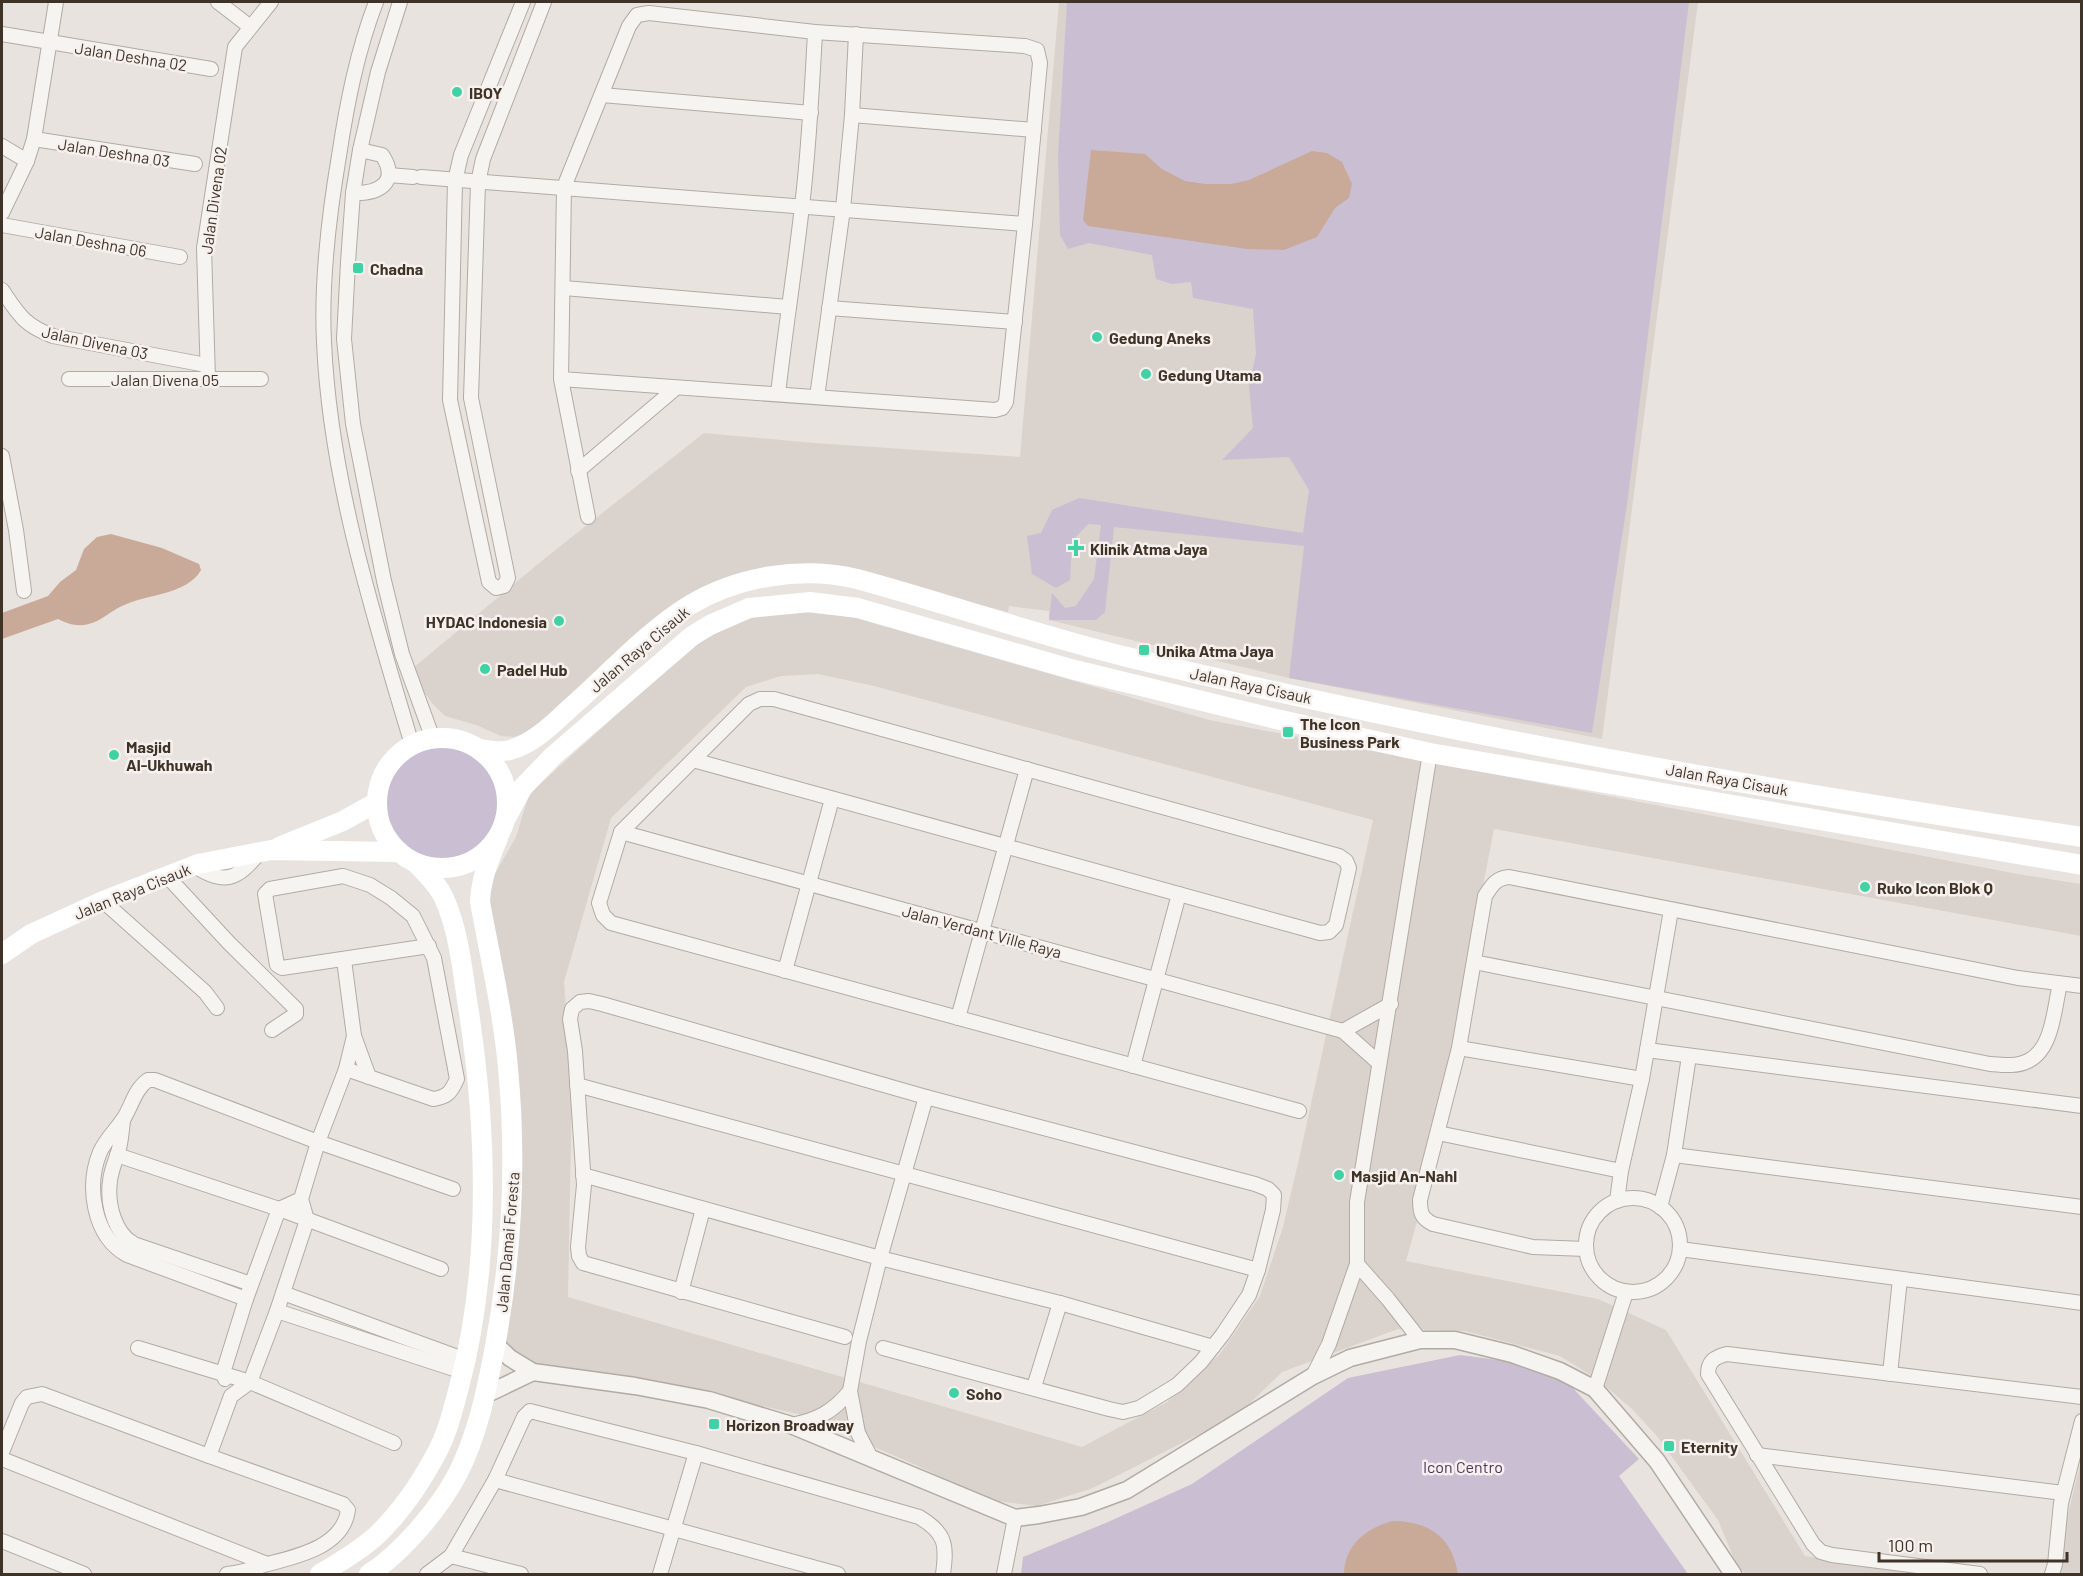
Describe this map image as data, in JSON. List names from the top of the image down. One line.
{"streets":{"main road":["Jalan Raya Cisauk","Jalan Damai Foresta"],"street":["Jalan Deshna 02","Jalan Deshna 03","Jalan Divena 02","Jalan Deshna 06","Jalan Divena 03","Jalan Divena 05","Jalan Verdant Ville Raya"]},"crossings":[["Jalan Divena 02","Jalan Divena 03"],["Jalan Divena 02","Jalan Divena 05"],["Jalan Raya Cisauk","Jalan Damai Foresta"]],"parks":["Icon Centro"],"places":{"other":["IBOY","Gedung Aneks","Gedung Utama","HYDAC Indonesia","Padel Hub","Masjid Al-Ukhuwah","Ruko Icon Blok Q","Masjid An-Nahl","Soho"],"transit":["Chadna","Unika Atma Jaya","The Icon Business Park","Horizon Broadway","Eternity"],"health":["Klinik Atma Jaya"]},"scale_bar":"100 m"}
